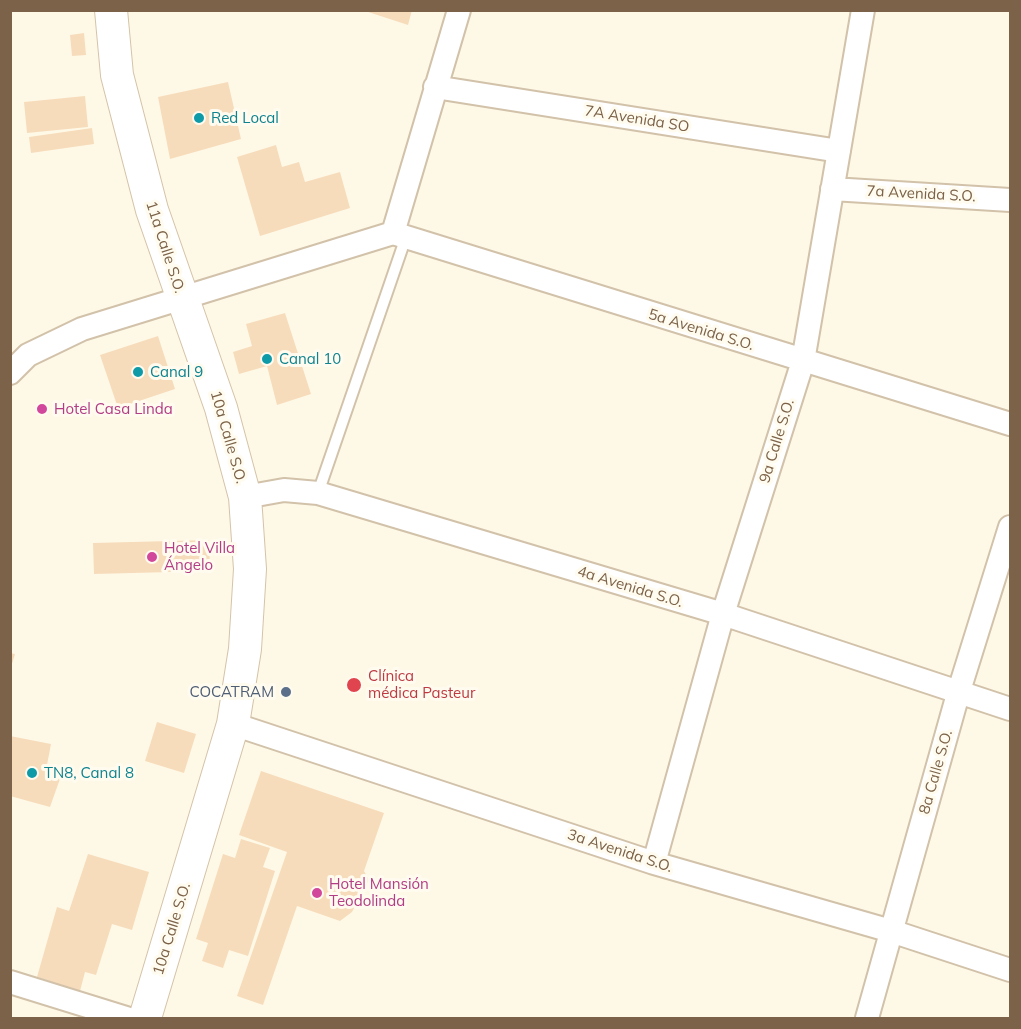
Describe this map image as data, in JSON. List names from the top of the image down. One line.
{"streets":{"street":["7A Avenida SO","7a Avenida S.O.","11a Calle S.O.","5a Avenida S.O.","10a Calle S.O.","9a Calle S.O.","4a Avenida S.O.","8a Calle S.O.","3a Avenida S.O."]},"crossings":[["7A Avenida SO","9a Calle S.O."],["7a Avenida S.O.","9a Calle S.O."],["11a Calle S.O.","10a Calle S.O."],["5a Avenida S.O.","9a Calle S.O."],["10a Calle S.O.","4a Avenida S.O."],["10a Calle S.O.","3a Avenida S.O."],["9a Calle S.O.","4a Avenida S.O."],["9a Calle S.O.","3a Avenida S.O."],["4a Avenida S.O.","8a Calle S.O."],["8a Calle S.O.","3a Avenida S.O."]],"places":["Red Local","Canal 10","Canal 9","Hotel Casa Linda","Hotel Villa Ángelo","Clínica médica Pasteur","COCATRAM","TN8, Canal 8","Hotel Mansión Teodolinda"]}
